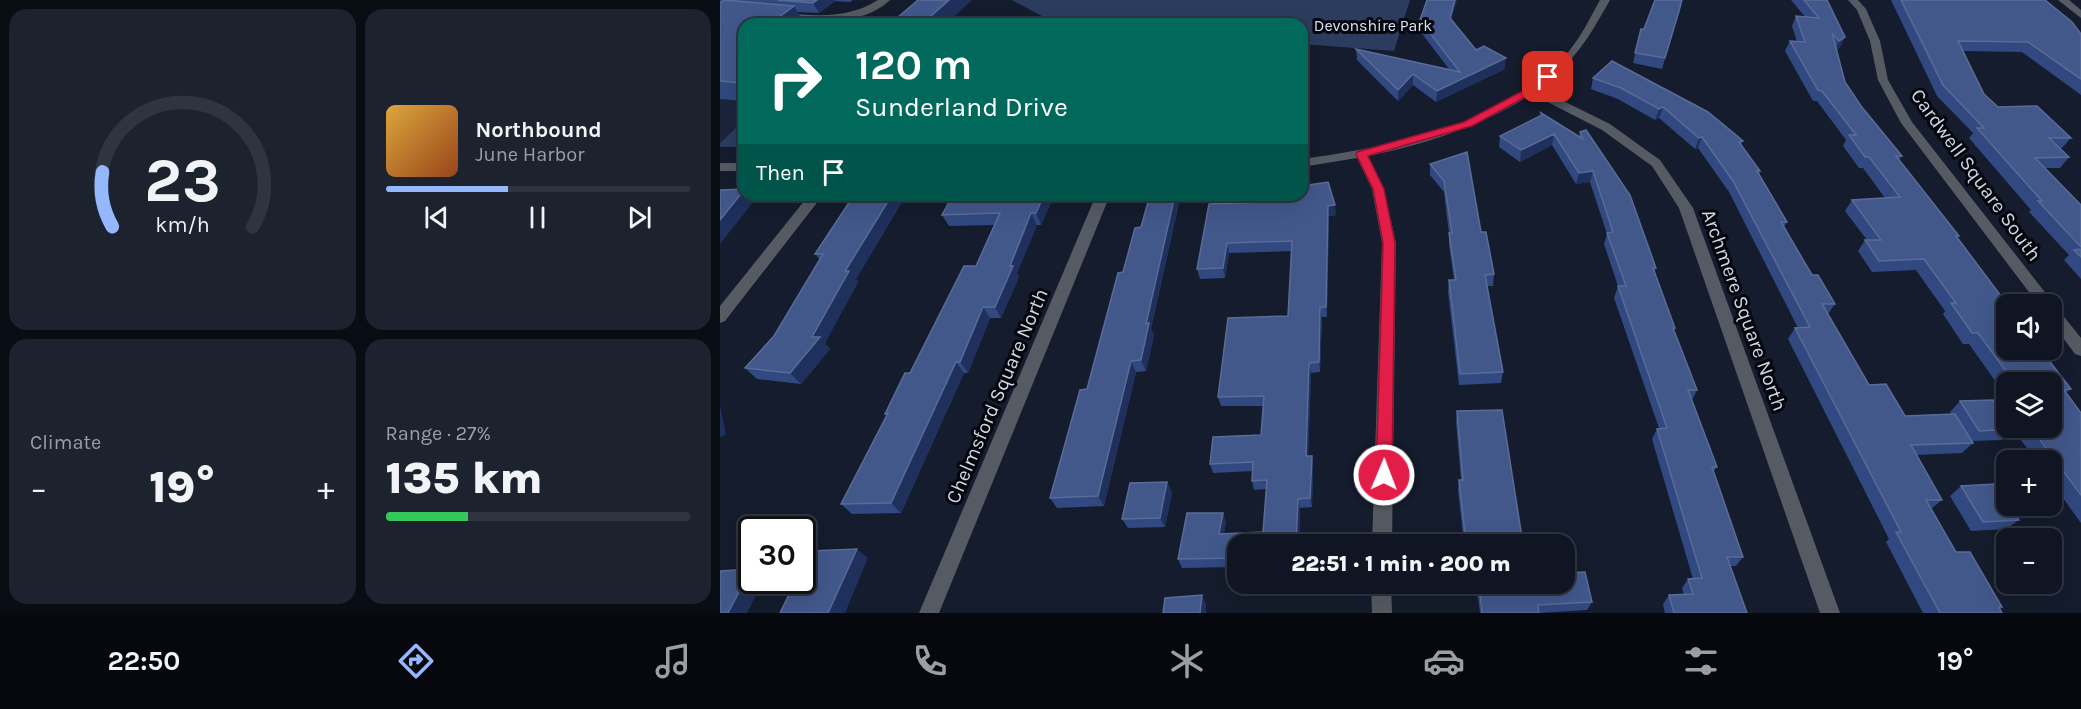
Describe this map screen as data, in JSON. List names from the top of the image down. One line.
{"streets":{"street":["Cardwell Square South","Archmere Square North","Chelmsford Square North"]},"parks":["Devonshire Park"],"page":{"turn":["120 m","Sunderland Drive"],"song":["Northbound","June Harbor"],"then":"Then","map_buttons":["+","−"],"tile":["Climate",["Range · 27%","135 km"]],"heat":["−","19°","+"],"limit":"30","trip":"22:51 · 1 min · 200 m","tabs":["22:50","19°"],"gauge":["23","km/h"]}}
